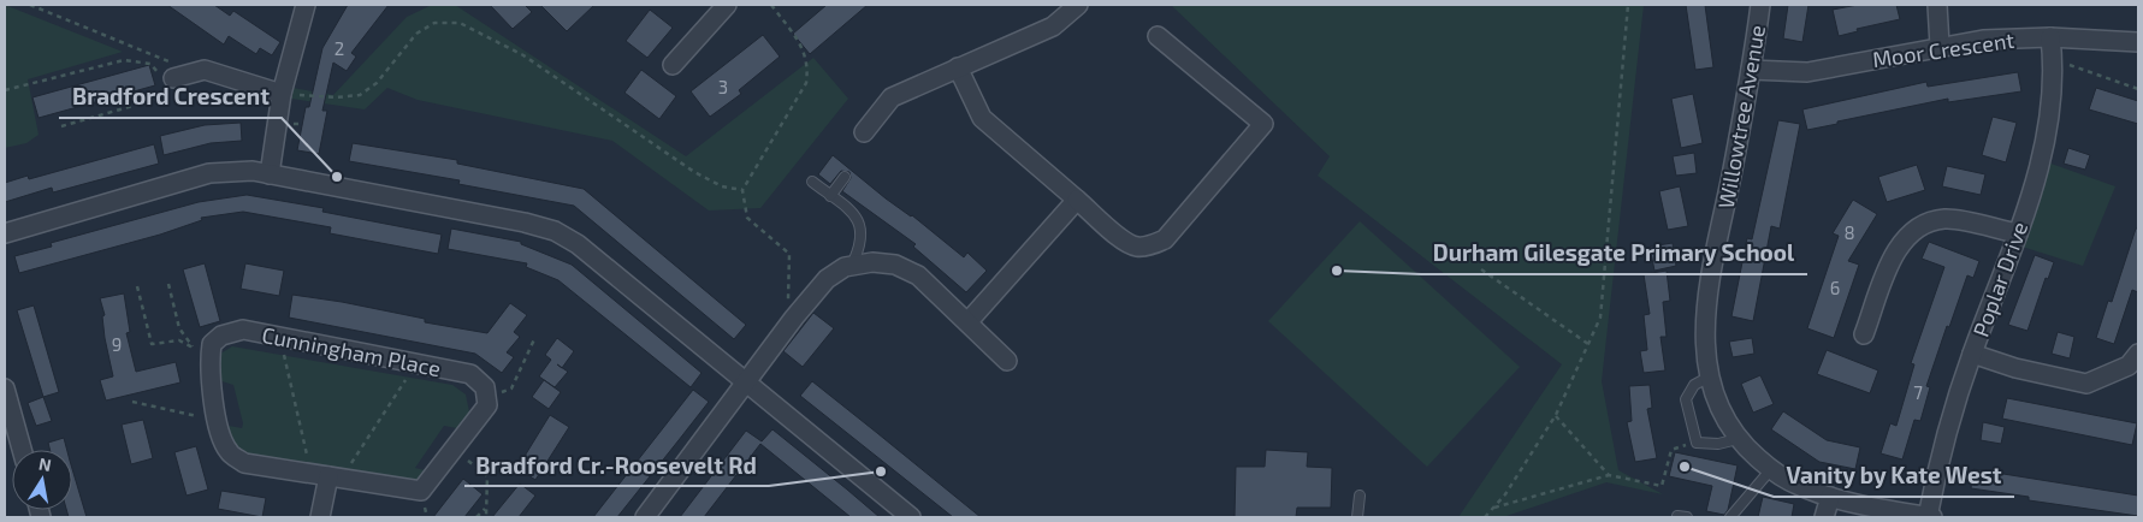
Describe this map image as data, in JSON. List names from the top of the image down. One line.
{"streets":{"street":["Moor Crescent","Willowtree Avenue","Poplar Drive","Cunningham Place"]},"crossings":[["Moor Crescent","Willowtree Avenue"],["Moor Crescent","Poplar Drive"],["Willowtree Avenue","Poplar Drive"]],"places":["Bradford Crescent","Durham Gilesgate Primary School","Vanity by Kate West","Bradford Cr.-Roosevelt Rd"],"house_numbers":["2","3","8","6","9","7"],"north":"top"}
